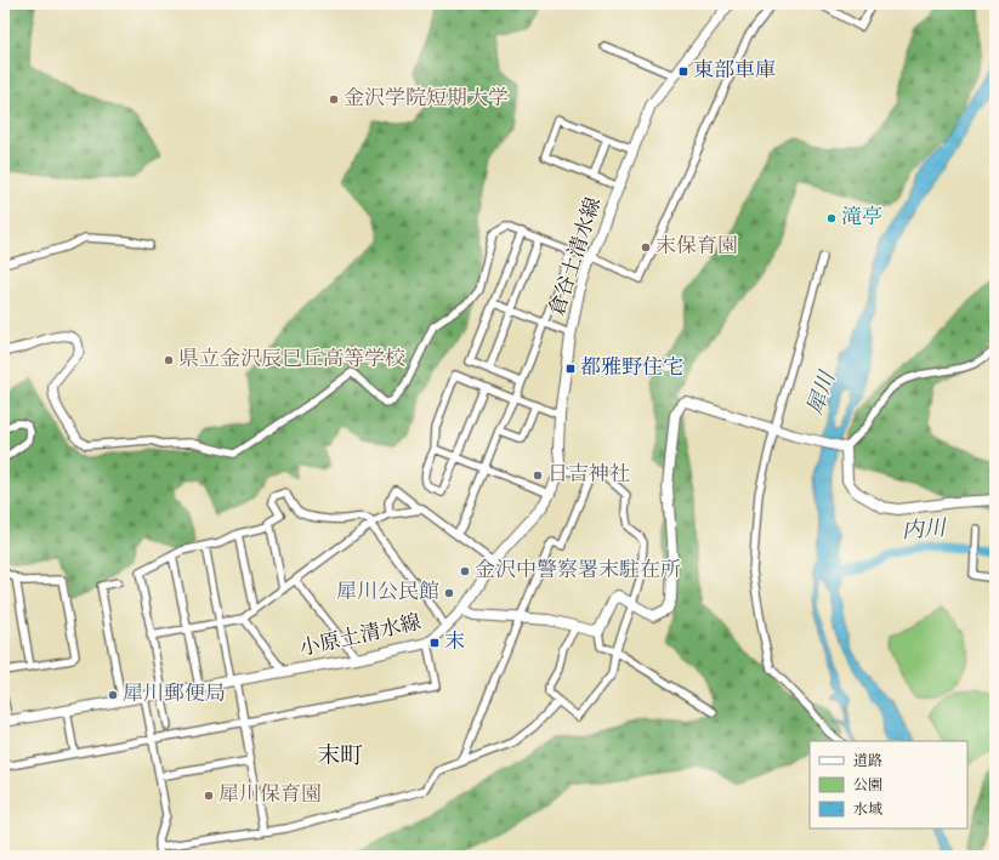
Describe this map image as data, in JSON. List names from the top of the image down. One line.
{"streets":{"main road":["倉谷土清水線","小原土清水線"]},"districts":["末町"],"water":["犀川","内川"],"places":{"transit":["東部車庫","都雅野住宅","末"],"other":["金沢学院短期大学","滝亭","末保育園","県立金沢辰巳丘高等学校","日吉神社","金沢中警察署末駐在所","犀川公民館","犀川郵便局","犀川保育園"]},"legend":["道路","公園","水域"]}
